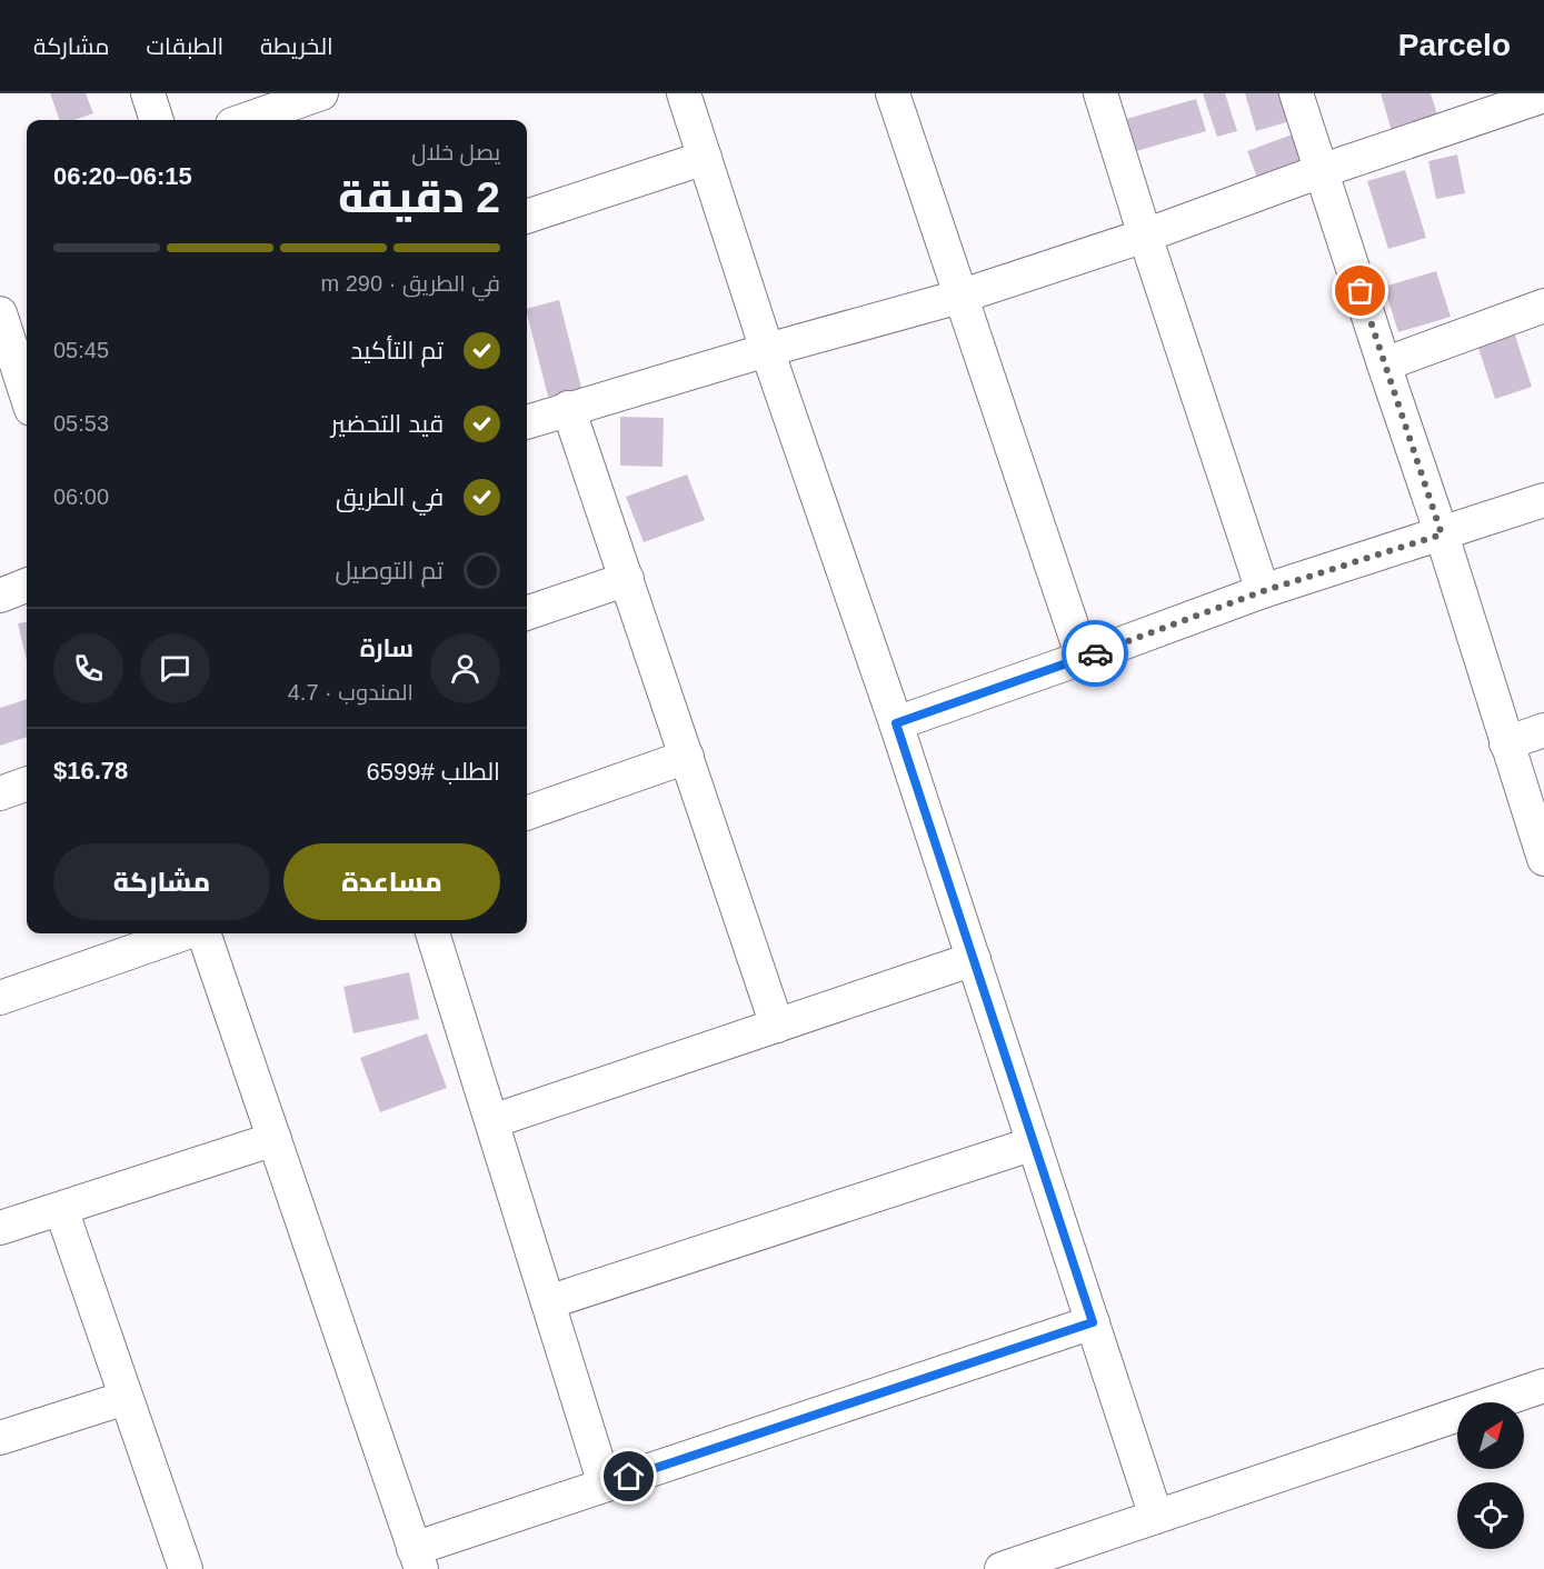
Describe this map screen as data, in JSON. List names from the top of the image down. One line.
{"north":"top right","page":{"header":"Parcelo","nav":["الخريطة","الطبقات","مشاركة"],"heading":["2 دقيقة","يصل خلال","06:15–06:20"],"panel":["سارة","المندوب · 4.7","الطلب #6599","$16.78"],"bar":"في الطريق · 290 m","list":[["تم التأكيد","05:45"],["قيد التحضير","05:53"],["في الطريق","06:00"],"تم التوصيل"],"buttons":["مساعدة","مشاركة"]}}
